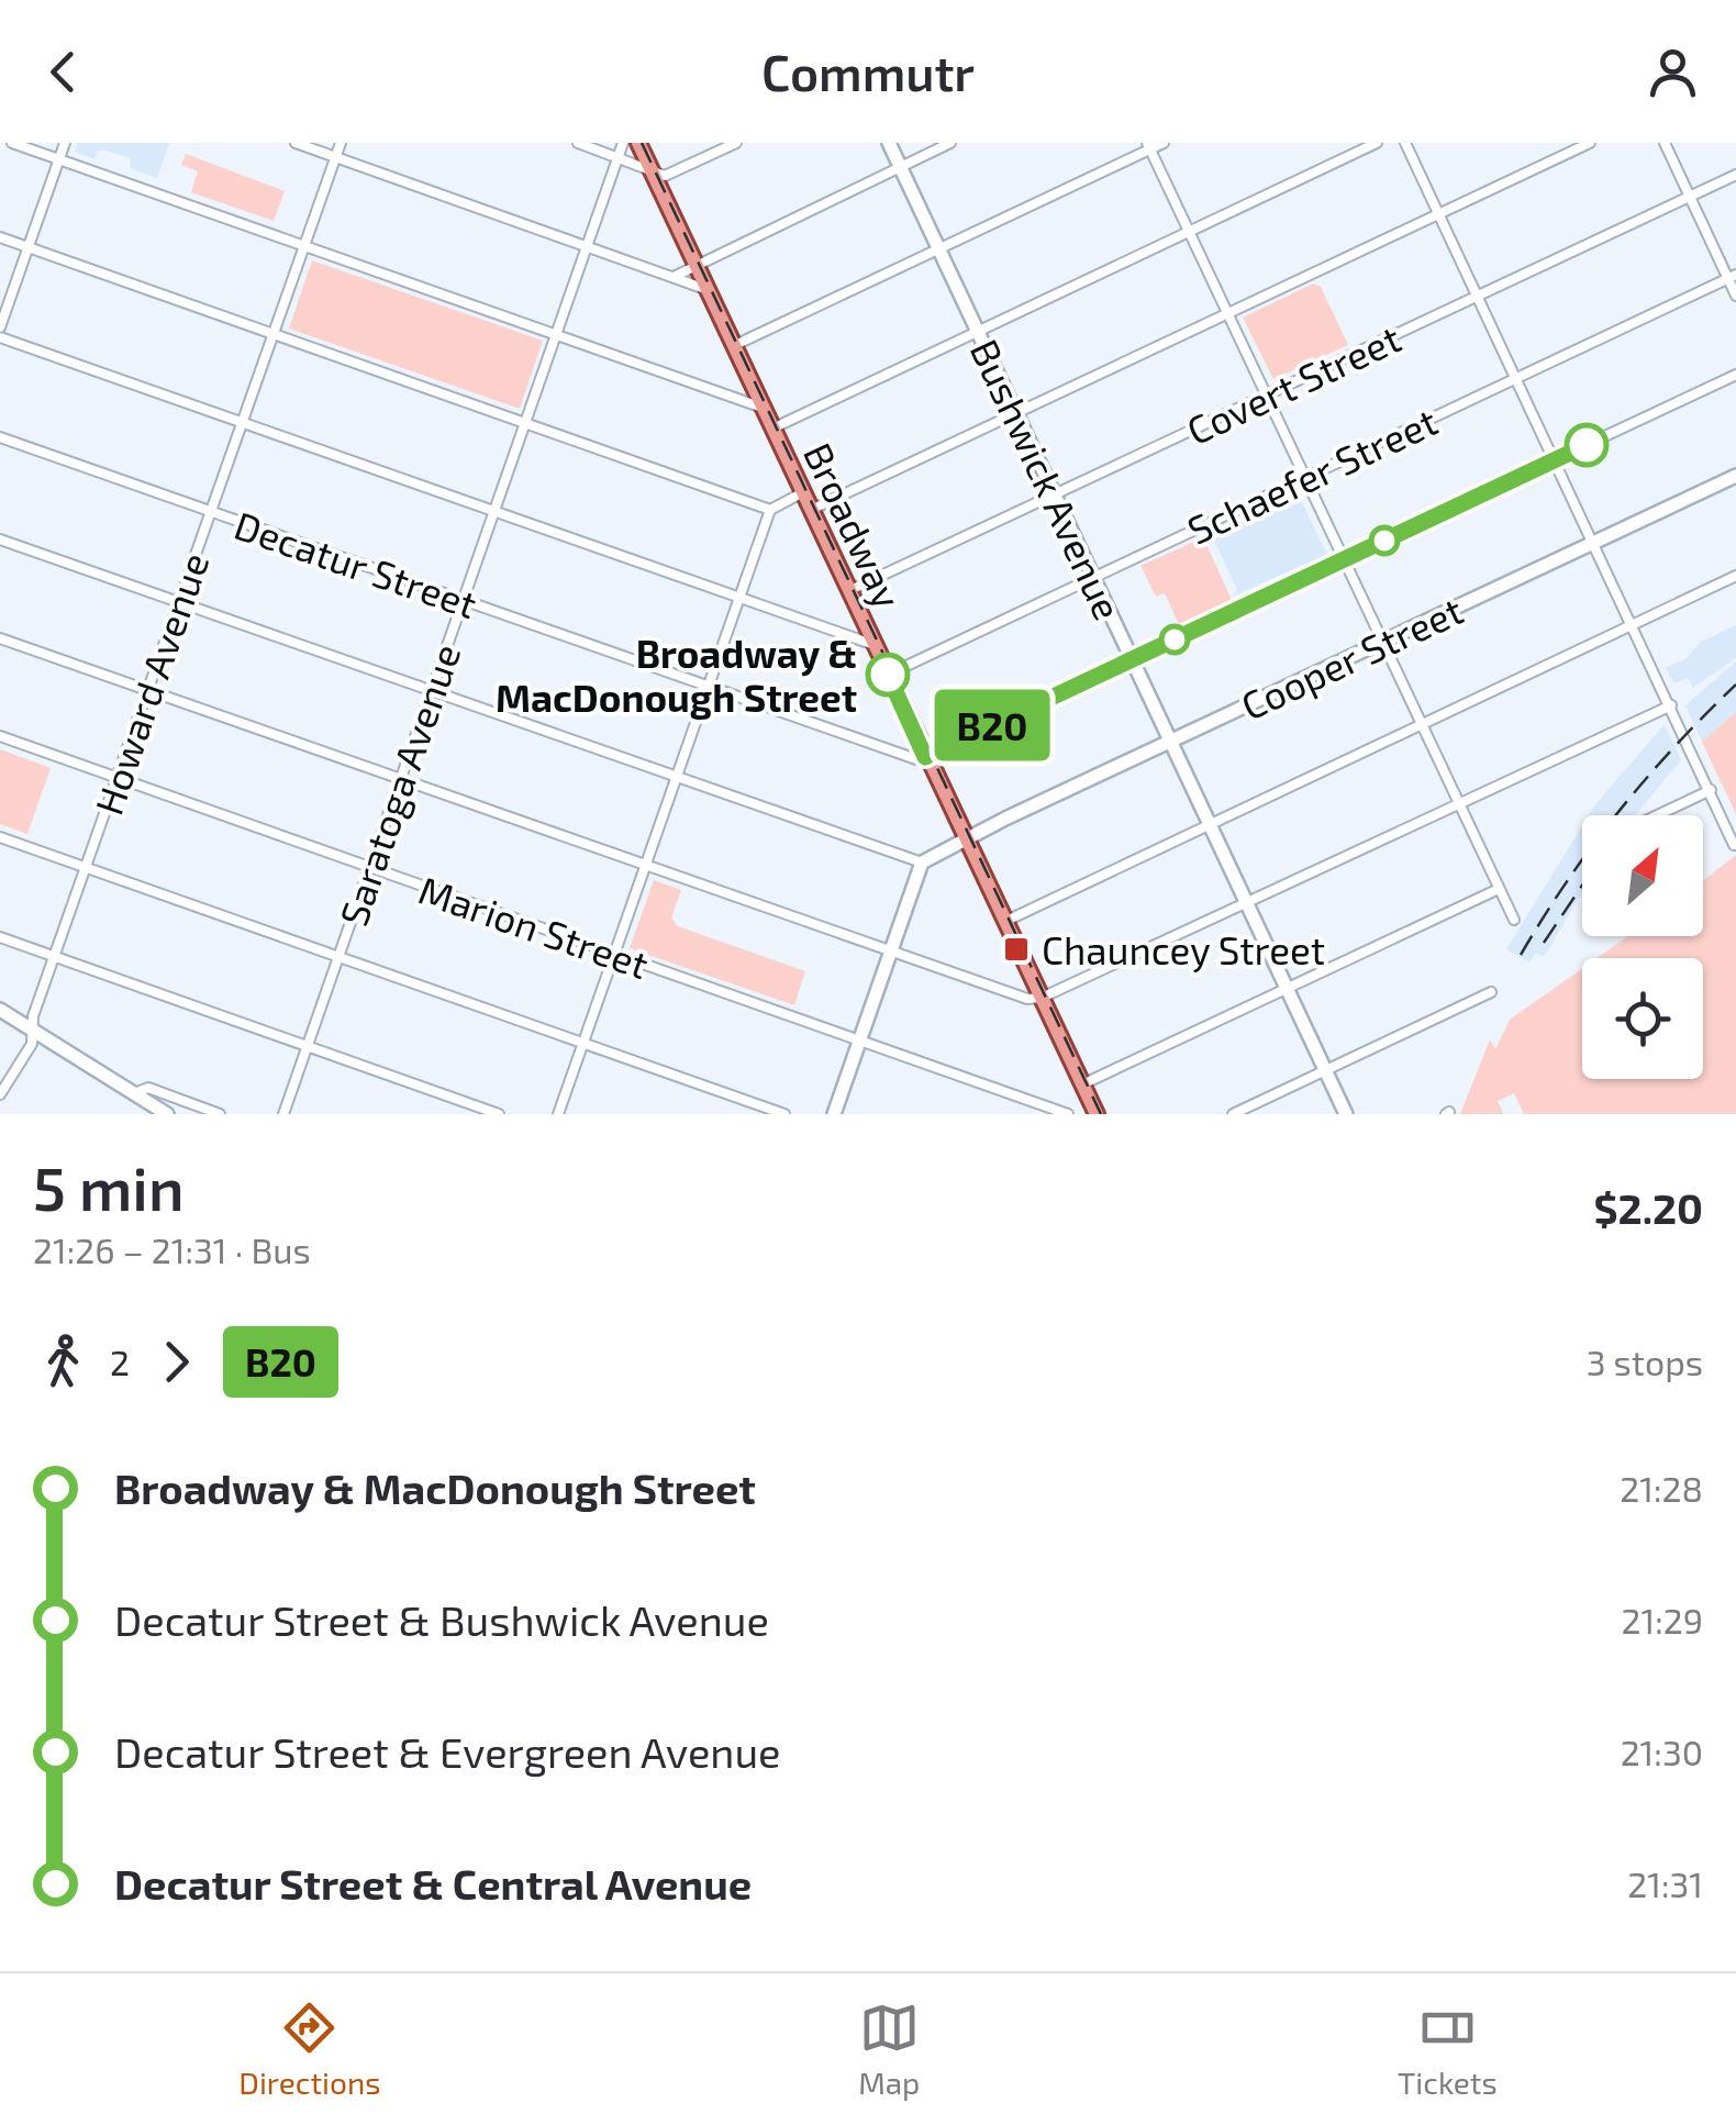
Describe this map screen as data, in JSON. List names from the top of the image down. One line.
{"streets":{"main road":["Bushwick Avenue","Broadway","Cooper Street"],"street":["Covert Street","Schaefer Street","Decatur Street","Howard Avenue","Saratoga Avenue","Marion Street"]},"crossings":[["Covert Street","Bushwick Avenue"],["Covert Street","Broadway"],["Schaefer Street","Bushwick Avenue"],["Schaefer Street","Broadway"],["Bushwick Avenue","Cooper Street"],["Broadway","Decatur Street"],["Broadway","Cooper Street"],["Decatur Street","Howard Avenue"],["Decatur Street","Saratoga Avenue"],["Howard Avenue","Marion Street"],["Saratoga Avenue","Marion Street"]],"places":{"other":["Broadway & MacDonough Street"],"transit":["Chauncey Street"]},"lines":["bus line B20"],"north":"top right","page":{"header":"Commutr","on_map":"B20","heading":["5 min","21:26 – 21:31 · Bus","$2.20"],"legs":["2","B20","3 stops"],"list":[{"name":"Broadway & MacDonough Street","value":"21:28"},{"name":"Decatur Street & Bushwick Avenue","value":"21:29"},{"name":"Decatur Street & Evergreen Avenue","value":"21:30"},{"name":"Decatur Street & Central Avenue","value":"21:31"}],"tabs":["Directions","Map","Tickets"]}}
